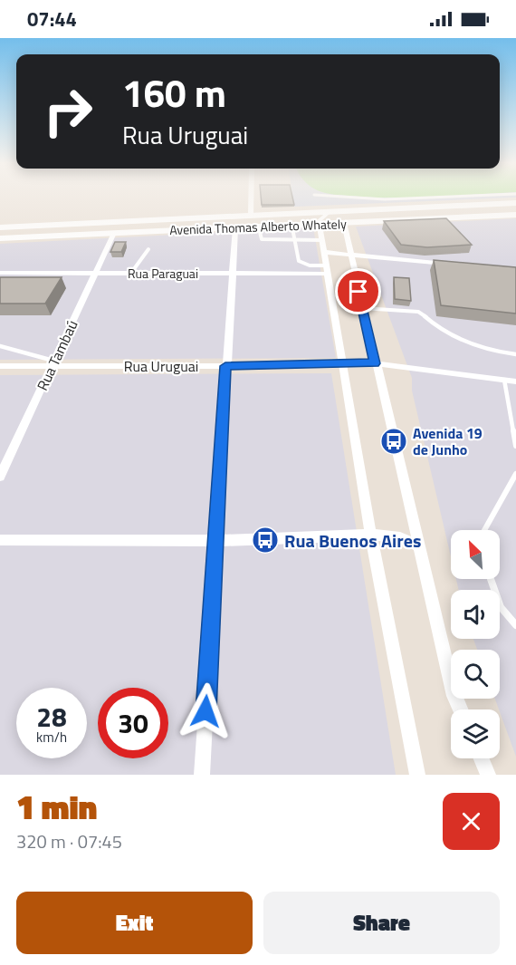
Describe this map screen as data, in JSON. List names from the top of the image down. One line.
{"streets":{"main road":["Avenida Thomas Alberto Whately"],"street":["Rua Paraguai","Rua Tambaú","Rua Uruguai"]},"crossings":[["Avenida Thomas Alberto Whately","Rua Tambaú"],["Rua Paraguai","Rua Tambaú"],["Rua Tambaú","Rua Uruguai"]],"places":{"bus stop":["Avenida 19 de Junho","Rua Buenos Aires"]},"north":"top left","page":{"status":"07:44","turn":["160 m","Rua Uruguai"],"speed":"28 km/h","limit":"30","heading":["1 min","320 m · 07:45"],"buttons":["Exit","Share"]}}
